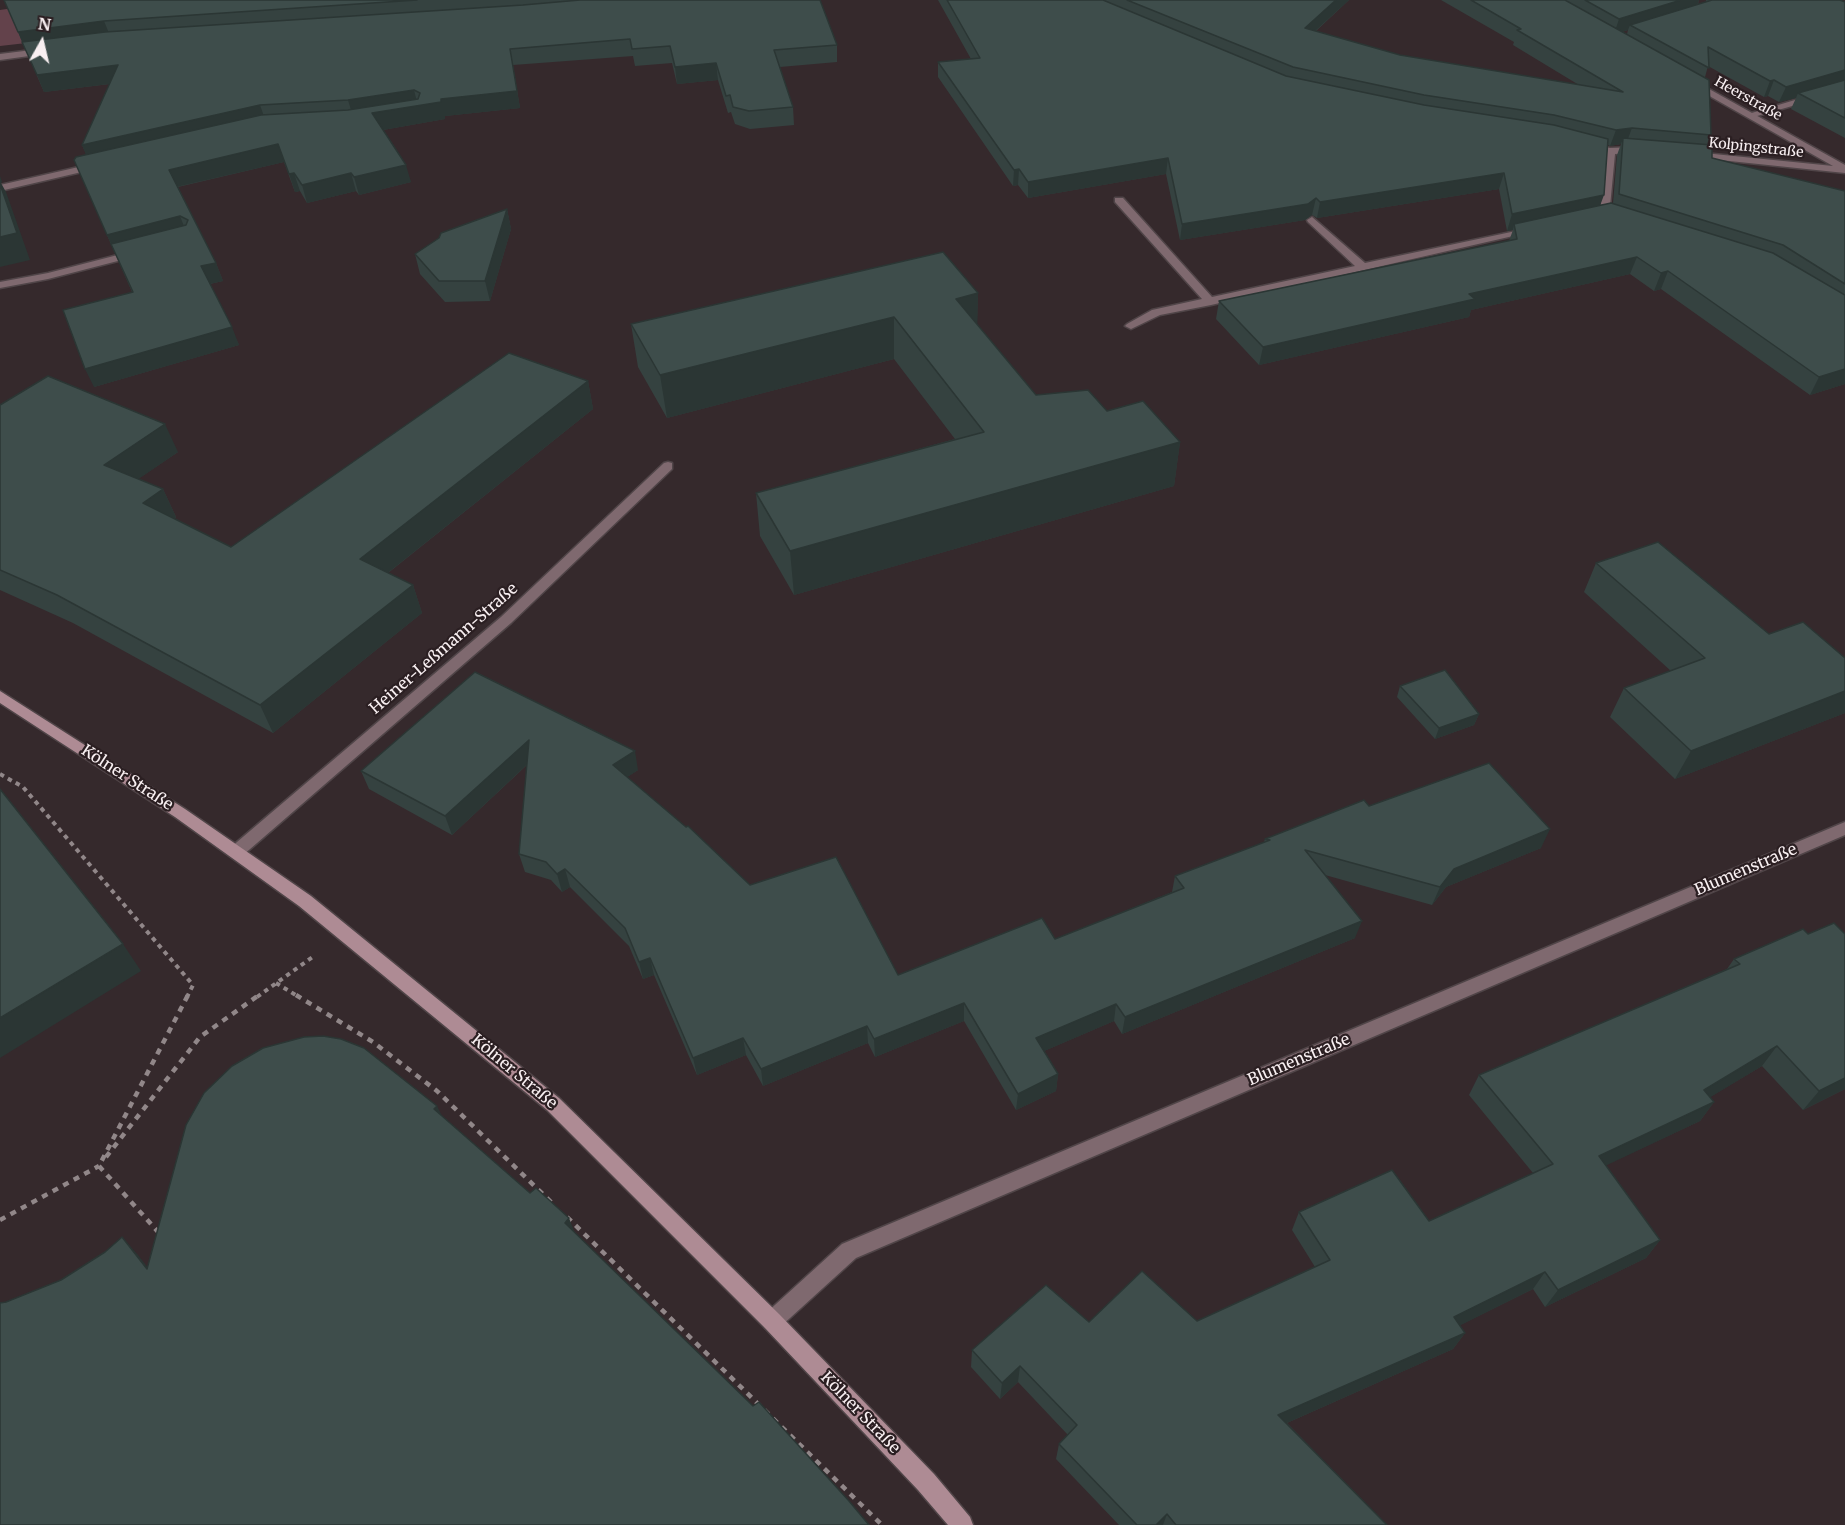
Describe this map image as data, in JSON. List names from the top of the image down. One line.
{"streets":{"main road":["Kölner Straße"],"street":["Heerstraße","Kolpingstraße","Heiner-Leßmann-Straße","Blumenstraße"]},"crossings":[["Heerstraße","Kolpingstraße"],["Heiner-Leßmann-Straße","Kölner Straße"],["Kölner Straße","Blumenstraße"]],"north":"top"}
